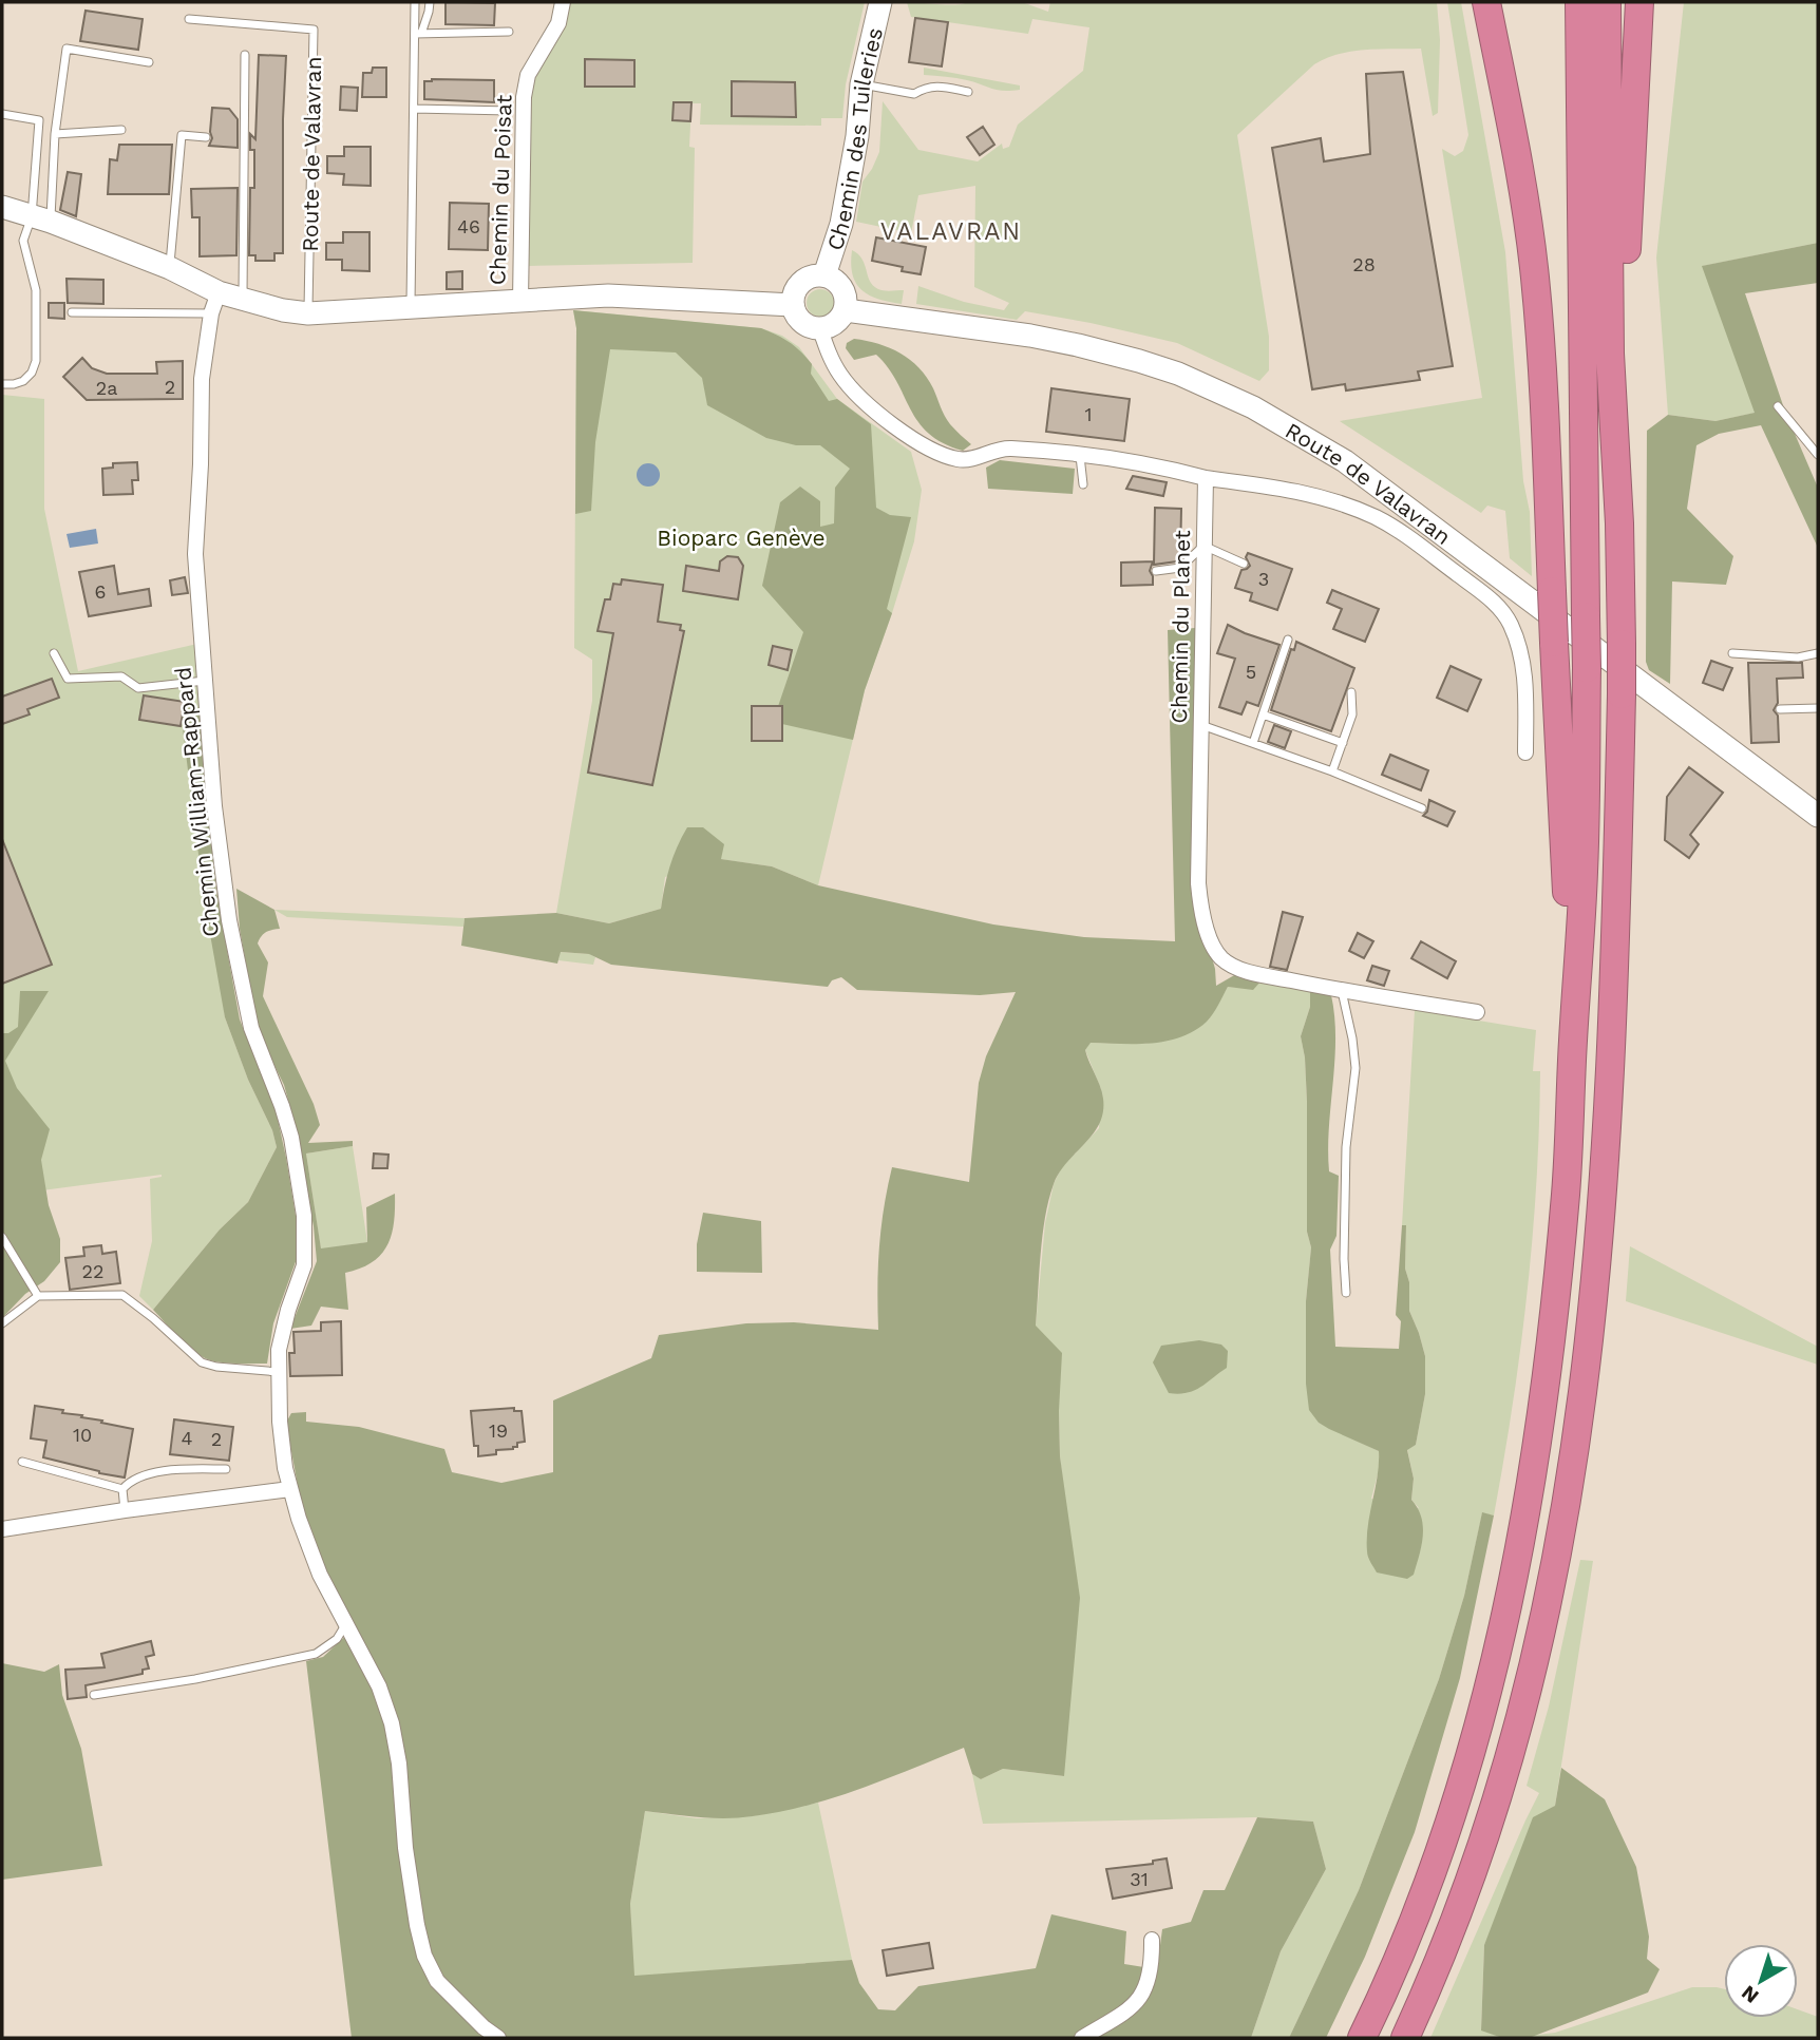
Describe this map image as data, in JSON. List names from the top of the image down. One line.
{"streets":{"street":["Chemin des Tuileries","Route de Valavran","Chemin du Poisat","Chemin du Planet","Chemin William-Rappard"]},"crossings":[["Chemin des Tuileries","Route de Valavran"]],"districts":["VALAVRAN"],"parks":["Bioparc Genève"],"house_numbers":["46","28","2","2a","1","3","6","5","22","19","10","4","2","31"],"north":"bottom left"}
